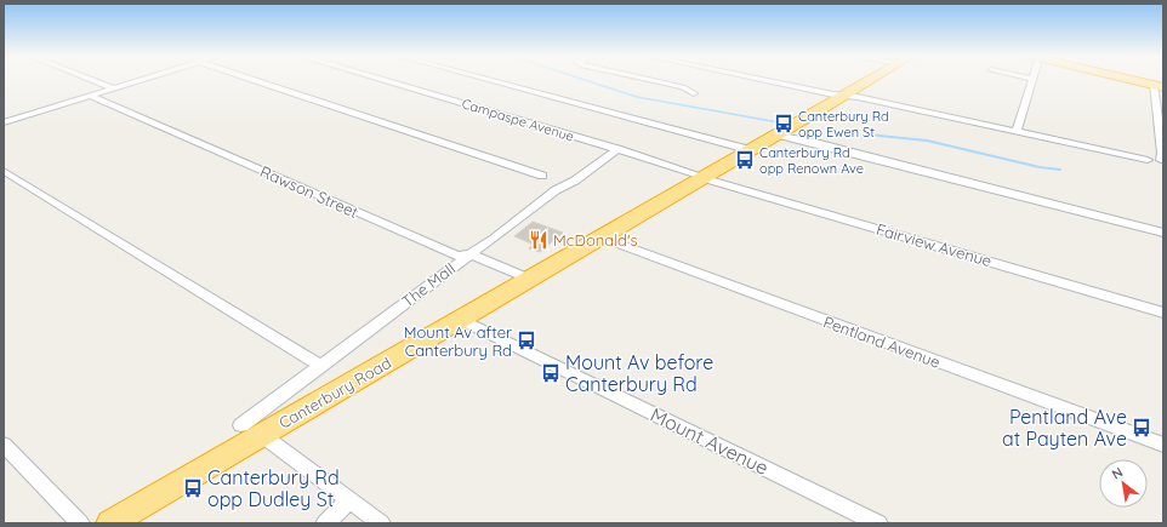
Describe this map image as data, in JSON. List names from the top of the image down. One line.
{"streets":{"highway":["Canterbury Road"],"street":["Campaspe Avenue","Rawson Street","Fairview Avenue","The Mall","Pentland Avenue","Mount Avenue"]},"crossings":[["Campaspe Avenue","Fairview Avenue"],["Campaspe Avenue","The Mall"],["Campaspe Avenue","Canterbury Road"],["Rawson Street","The Mall"],["Rawson Street","Canterbury Road"],["Fairview Avenue","Canterbury Road"],["The Mall","Canterbury Road"],["Pentland Avenue","Canterbury Road"],["Canterbury Road","Mount Avenue"]],"places":{"bus stop":["Canterbury Rd opp Ewen St","Canterbury Rd opp Renown Ave","Mount Av after Canterbury Rd","Mount Av before Canterbury Rd","Pentland Ave at Payten Ave","Canterbury Rd opp Dudley St"],"restaurant":["McDonald's"]},"north":"top left"}
